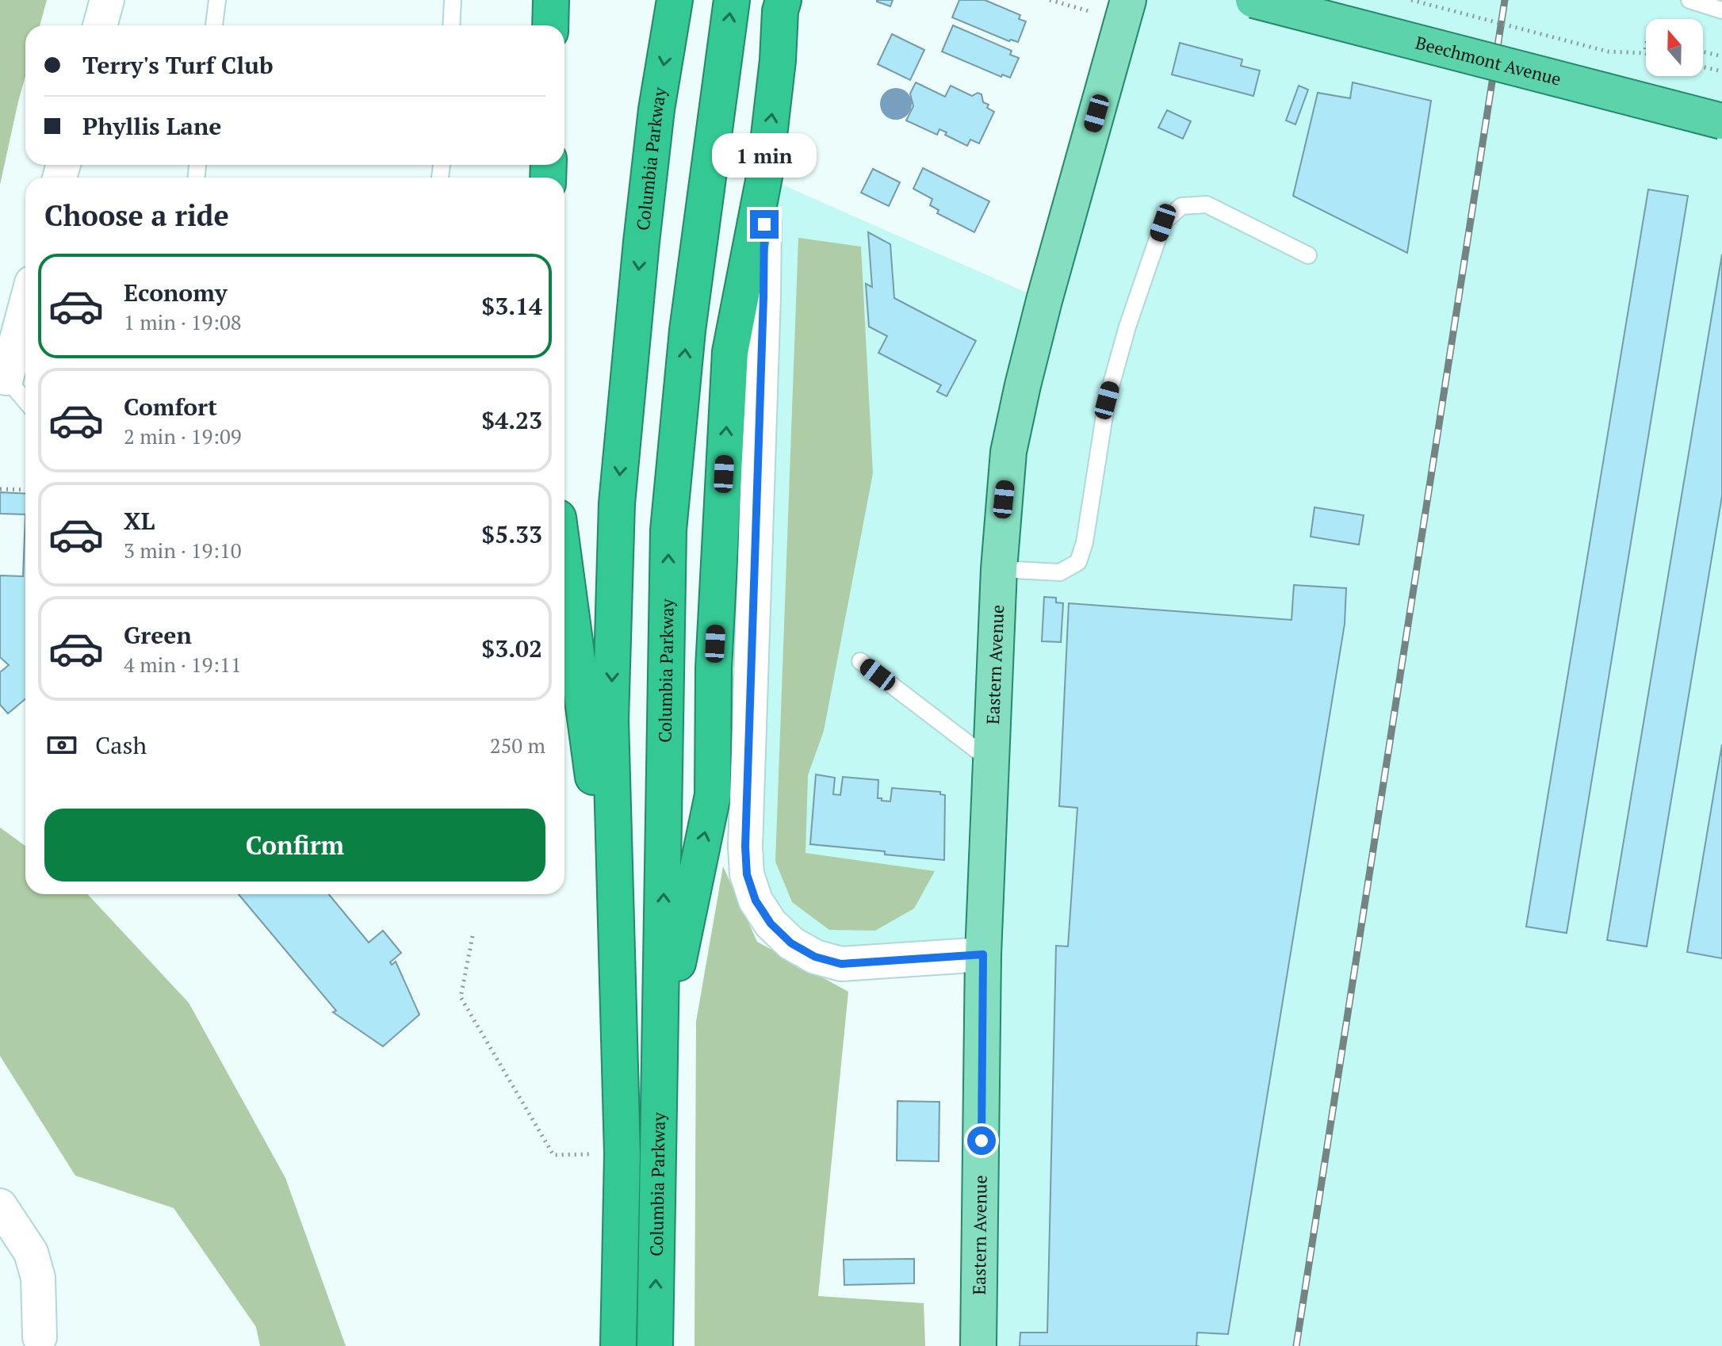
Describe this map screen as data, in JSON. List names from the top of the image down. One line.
{"streets":{"highway":["Beechmont Avenue","Columbia Parkway"],"main road":["Eastern Avenue"]},"north":"top","page":{"banner":["Terry's Turf Club","Phyllis Lane"],"bubble":"1 min","heading":"Choose a ride","list":[{"name":"Economy","note":"1 min · 19:08","value":"$3.14"},{"name":"Comfort","note":"2 min · 19:09","value":"$4.23"},{"name":"XL","note":"3 min · 19:10","value":"$5.33"},{"name":"Green","note":"4 min · 19:11","value":"$3.02"}],"pay":["Cash","250 m"],"buttons":"Confirm"}}
